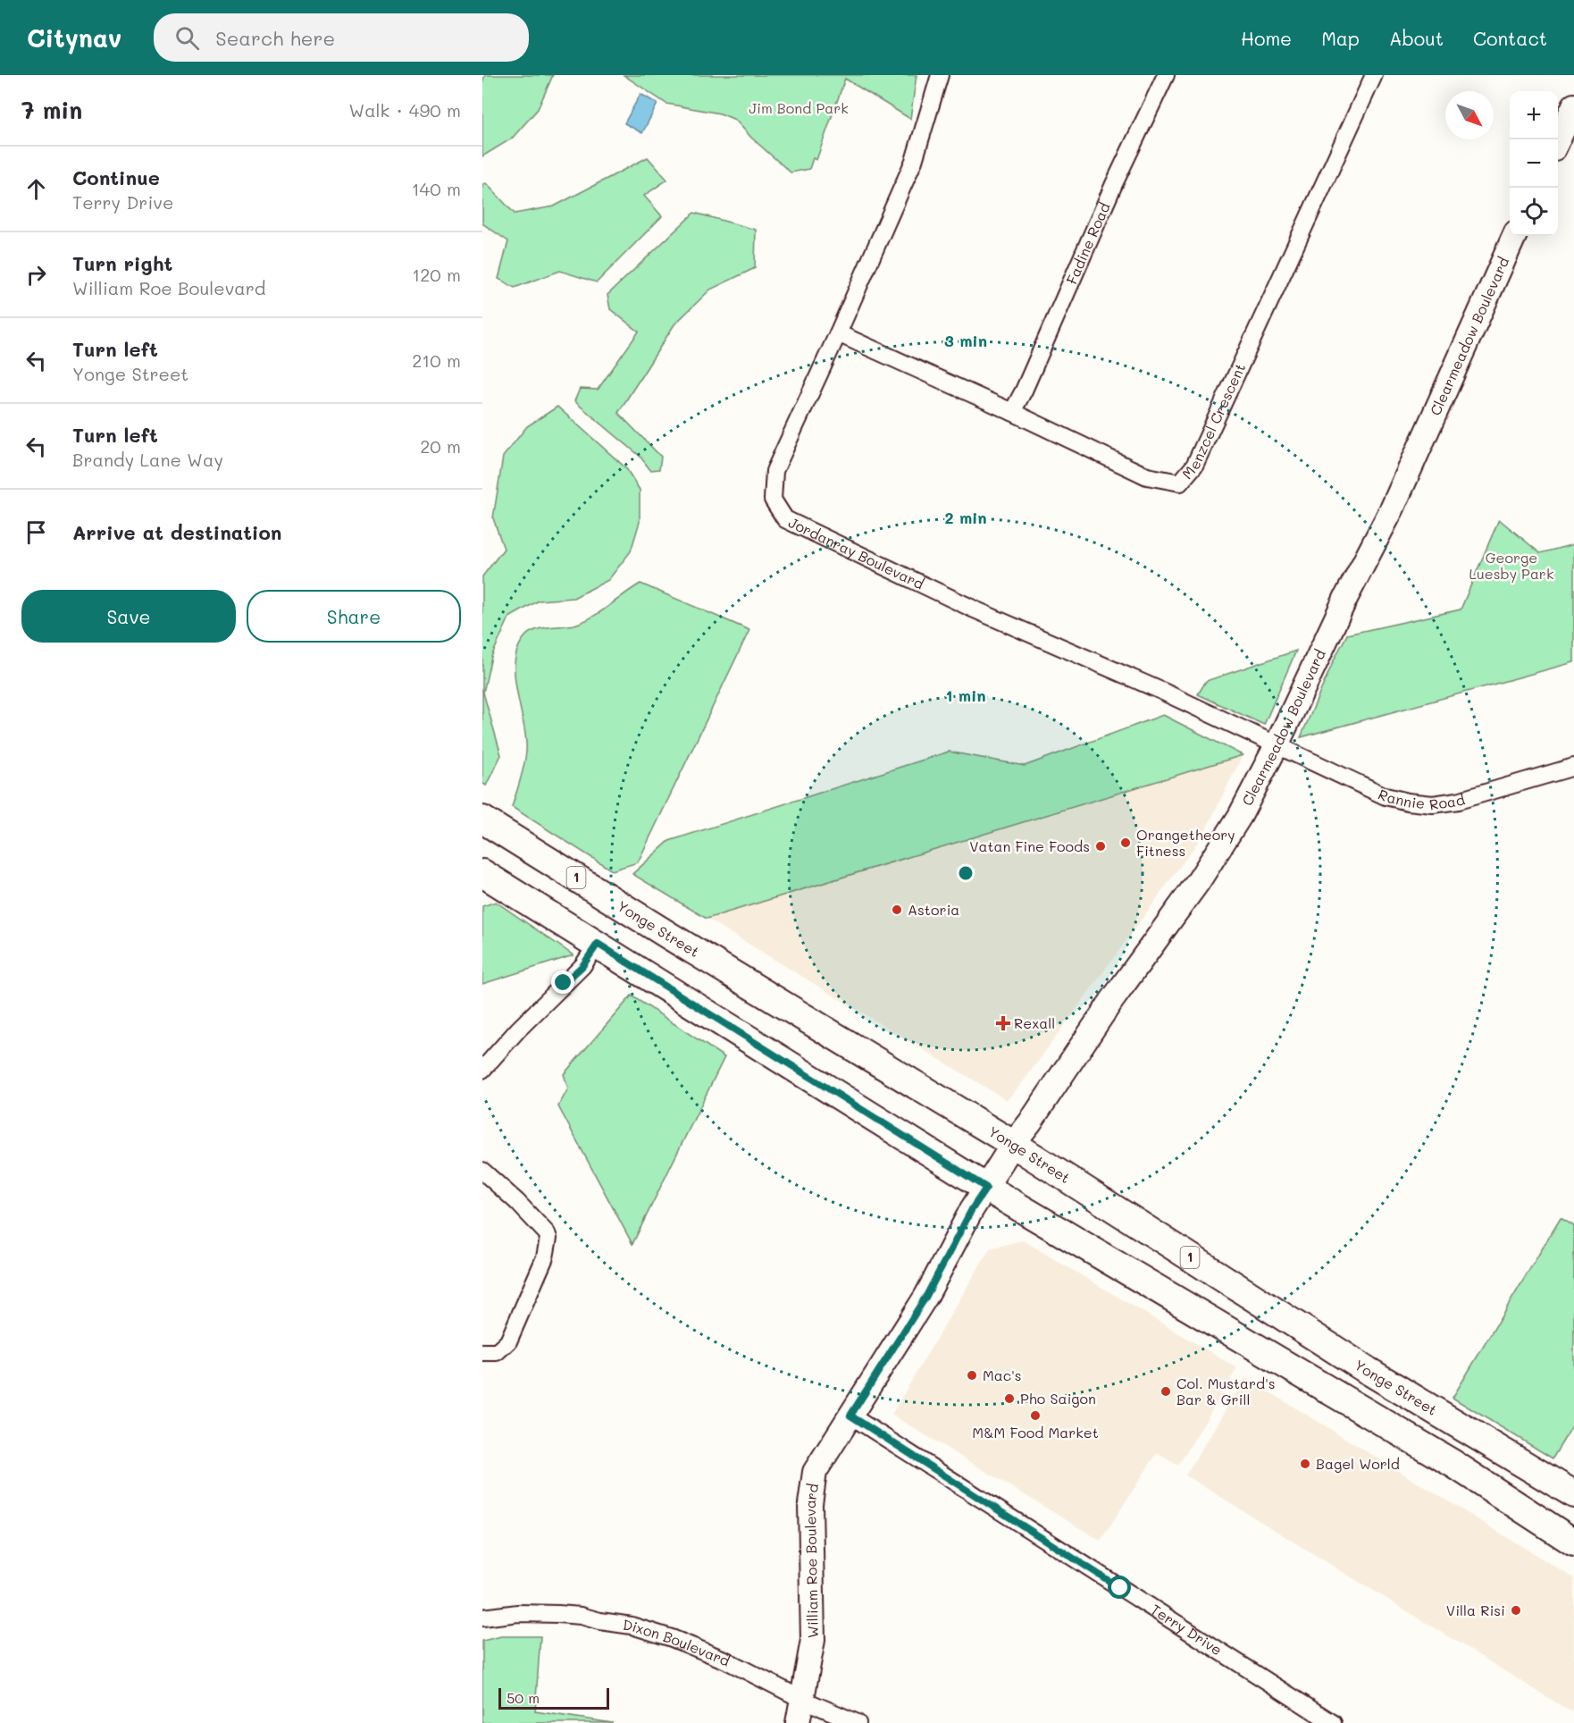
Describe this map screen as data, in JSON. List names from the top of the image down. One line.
{"streets":{"main road":["1","Yonge Street"],"street":["Fadine Road","Clearmeadow Boulevard","Menzcel Crescent","Jordanray Boulevard","Rannie Road","William Roe Boulevard","Terry Drive","Dixon Boulevard"]},"crossings":[["Fadine Road","Menzcel Crescent"],["Clearmeadow Boulevard","Jordanray Boulevard"],["Clearmeadow Boulevard","Rannie Road"],["Clearmeadow Boulevard","Yonge Street"],["Clearmeadow Boulevard","William Roe Boulevard"],["Menzcel Crescent","Jordanray Boulevard"],["Jordanray Boulevard","Rannie Road"],["William Roe Boulevard","Terry Drive"],["William Roe Boulevard","Dixon Boulevard"]],"parks":["Jim Bond Park","George Luesby Park"],"places":{"other":["Orangetheory Fitness","Vatan Fine Foods","Astoria","Mac's","Col. Mustard's Bar & Grill","Pho Saigon","M&M Food Market","Bagel World","Villa Risi"],"health":["Rexall"]},"scale_bar":"50 m","north":"bottom right","page":{"header":"Citynav","search":"Search here","nav":["Home","Map","About","Contact"],"heading":["7 min","Walk · 490 m"],"map_buttons":["+","−"],"list":[["Continue","Terry Drive","140 m"],["Turn right","William Roe Boulevard","120 m"],["Turn left","Yonge Street","210 m"],["Turn left","Brandy Lane Way","20 m"],"Arrive at destination"],"buttons":["Save","Share"],"scale":"50 m"},"rings":["3 min","2 min","1 min"]}
